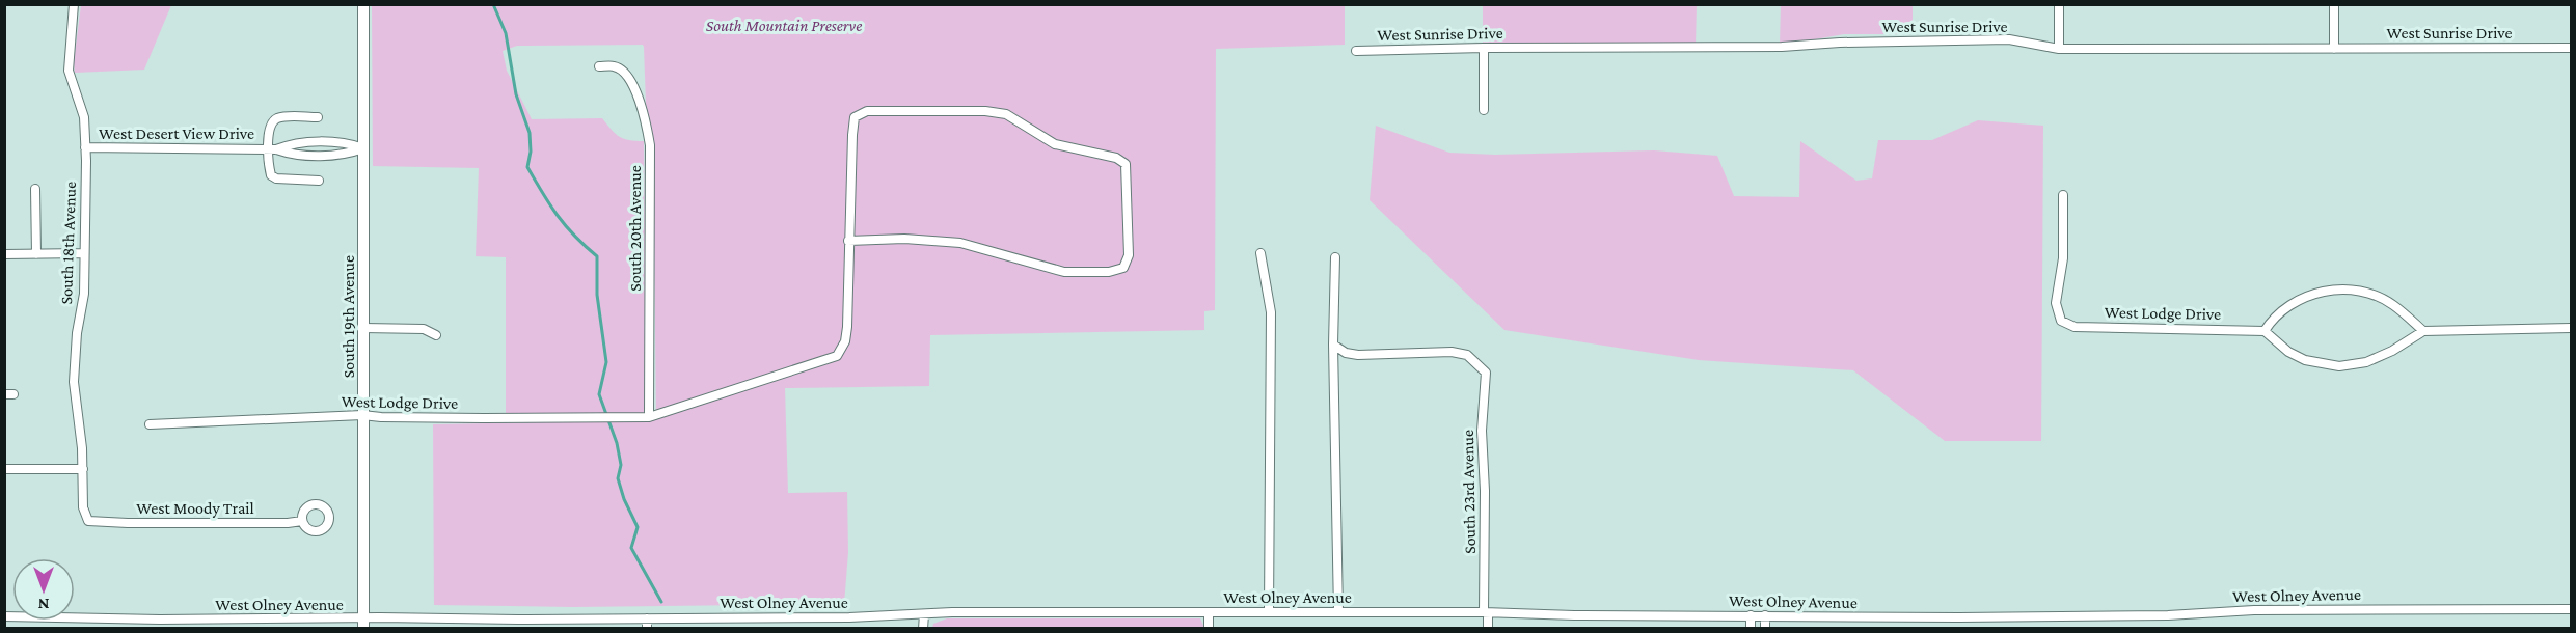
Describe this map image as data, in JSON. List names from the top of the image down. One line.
{"streets":{"street":["West Sunrise Drive","West Desert View Drive","South 20th Avenue","South 18th Avenue","West Lodge Drive","South 19th Avenue","South 23rd Avenue","West Moody Trail","West Olney Avenue"]},"crossings":[["West Desert View Drive","South 18th Avenue"],["West Desert View Drive","South 19th Avenue"],["South 20th Avenue","West Lodge Drive"],["South 18th Avenue","West Moody Trail"],["West Lodge Drive","South 19th Avenue"],["South 19th Avenue","West Olney Avenue"],["South 23rd Avenue","West Olney Avenue"]],"parks":["South Mountain Preserve"],"north":"bottom"}
